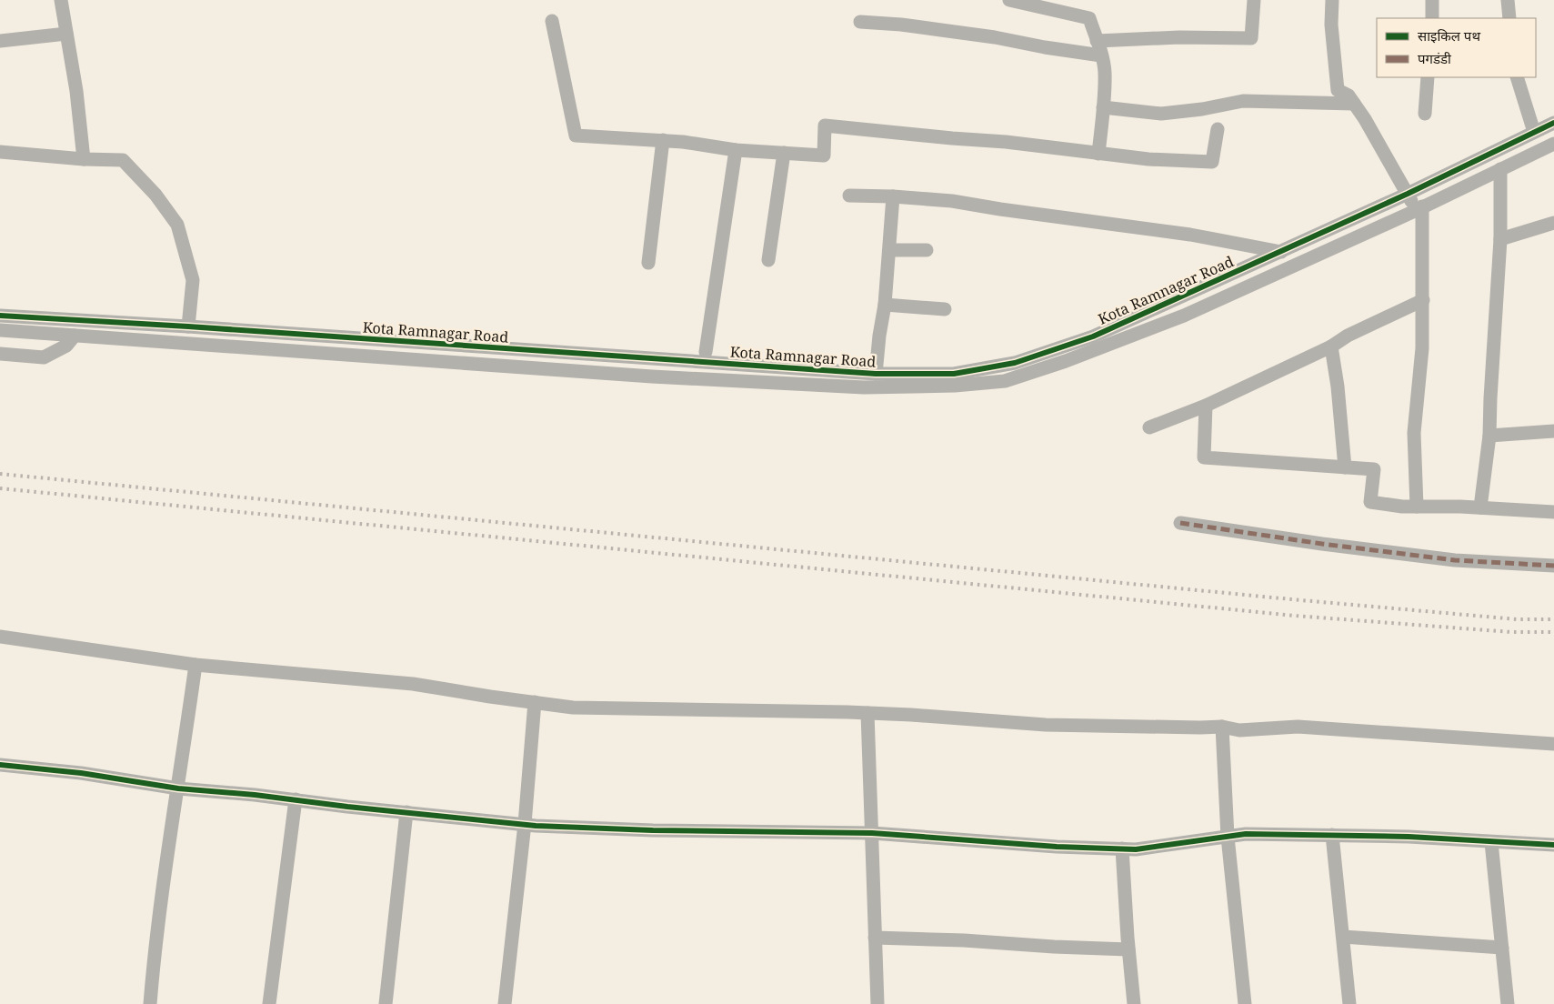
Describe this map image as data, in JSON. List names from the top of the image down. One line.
{"streets":{"street":["Kota Ramnagar Road"]},"legend":["साइकिल पथ","पगडंडी"]}
